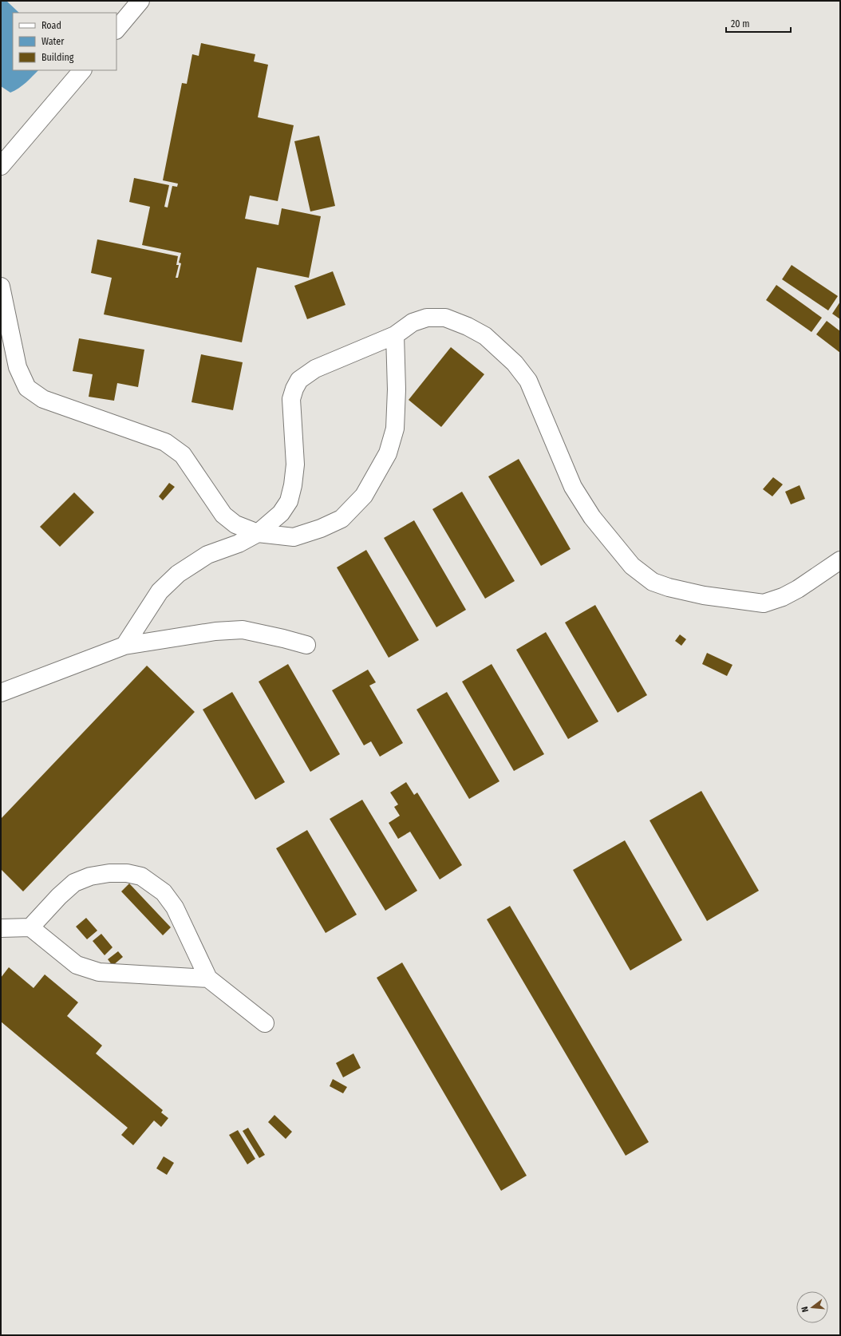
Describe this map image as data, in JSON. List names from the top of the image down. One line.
{"legend":["Road","Water","Building"],"scale_bar":"20 m","north":"left"}
